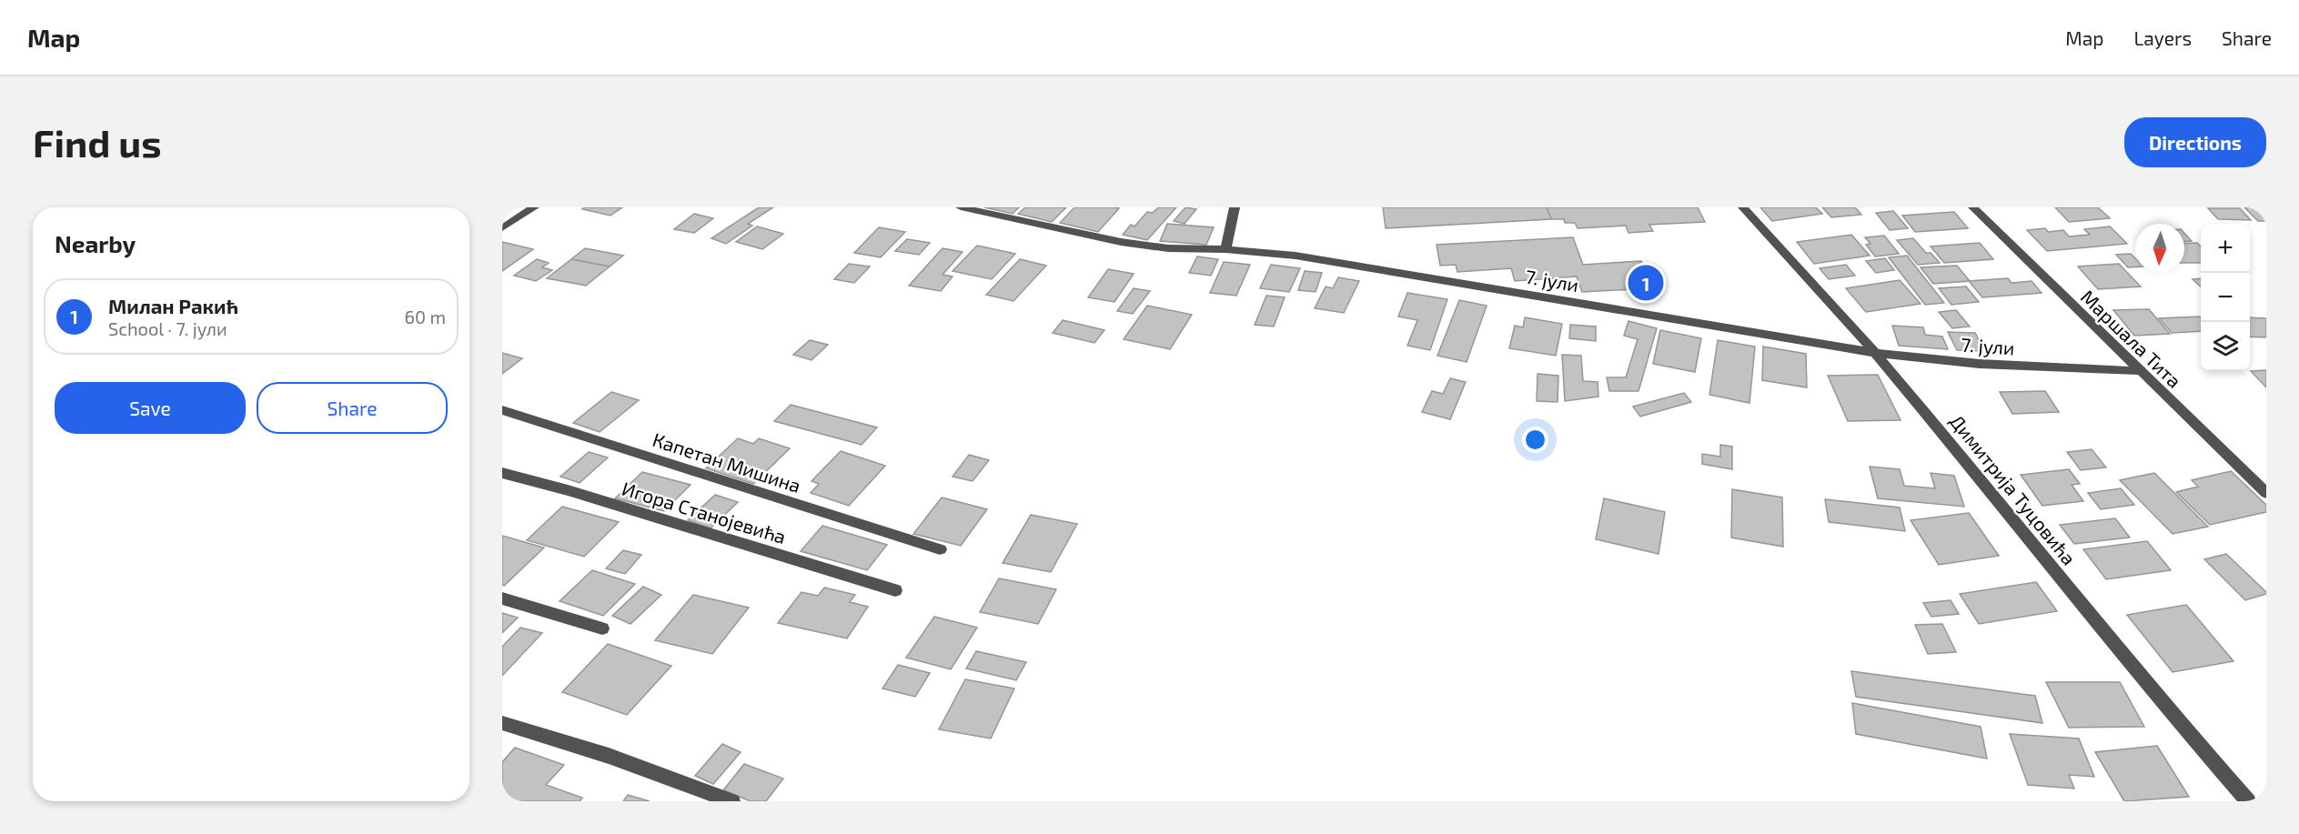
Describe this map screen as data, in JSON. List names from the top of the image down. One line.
{"streets":{"street":["7. јули","Маршала Тита","Капетан Мишина","Димитрија Туцовића","Игора Станојевића"]},"crossings":[["7. јули","Маршала Тита"],["7. јули","Димитрија Туцовића"]],"north":"bottom","page":{"header":"Map","nav":["Map","Layers","Share"],"buttons":["Directions",["Save","Share"]],"title":"Find us","heading":"Nearby","map_buttons":["+","−"],"pins":"1","list":[{"mark":"1","name":"Милан Ракић","note":"School · 7. јули","value":"60 m"}]}}
